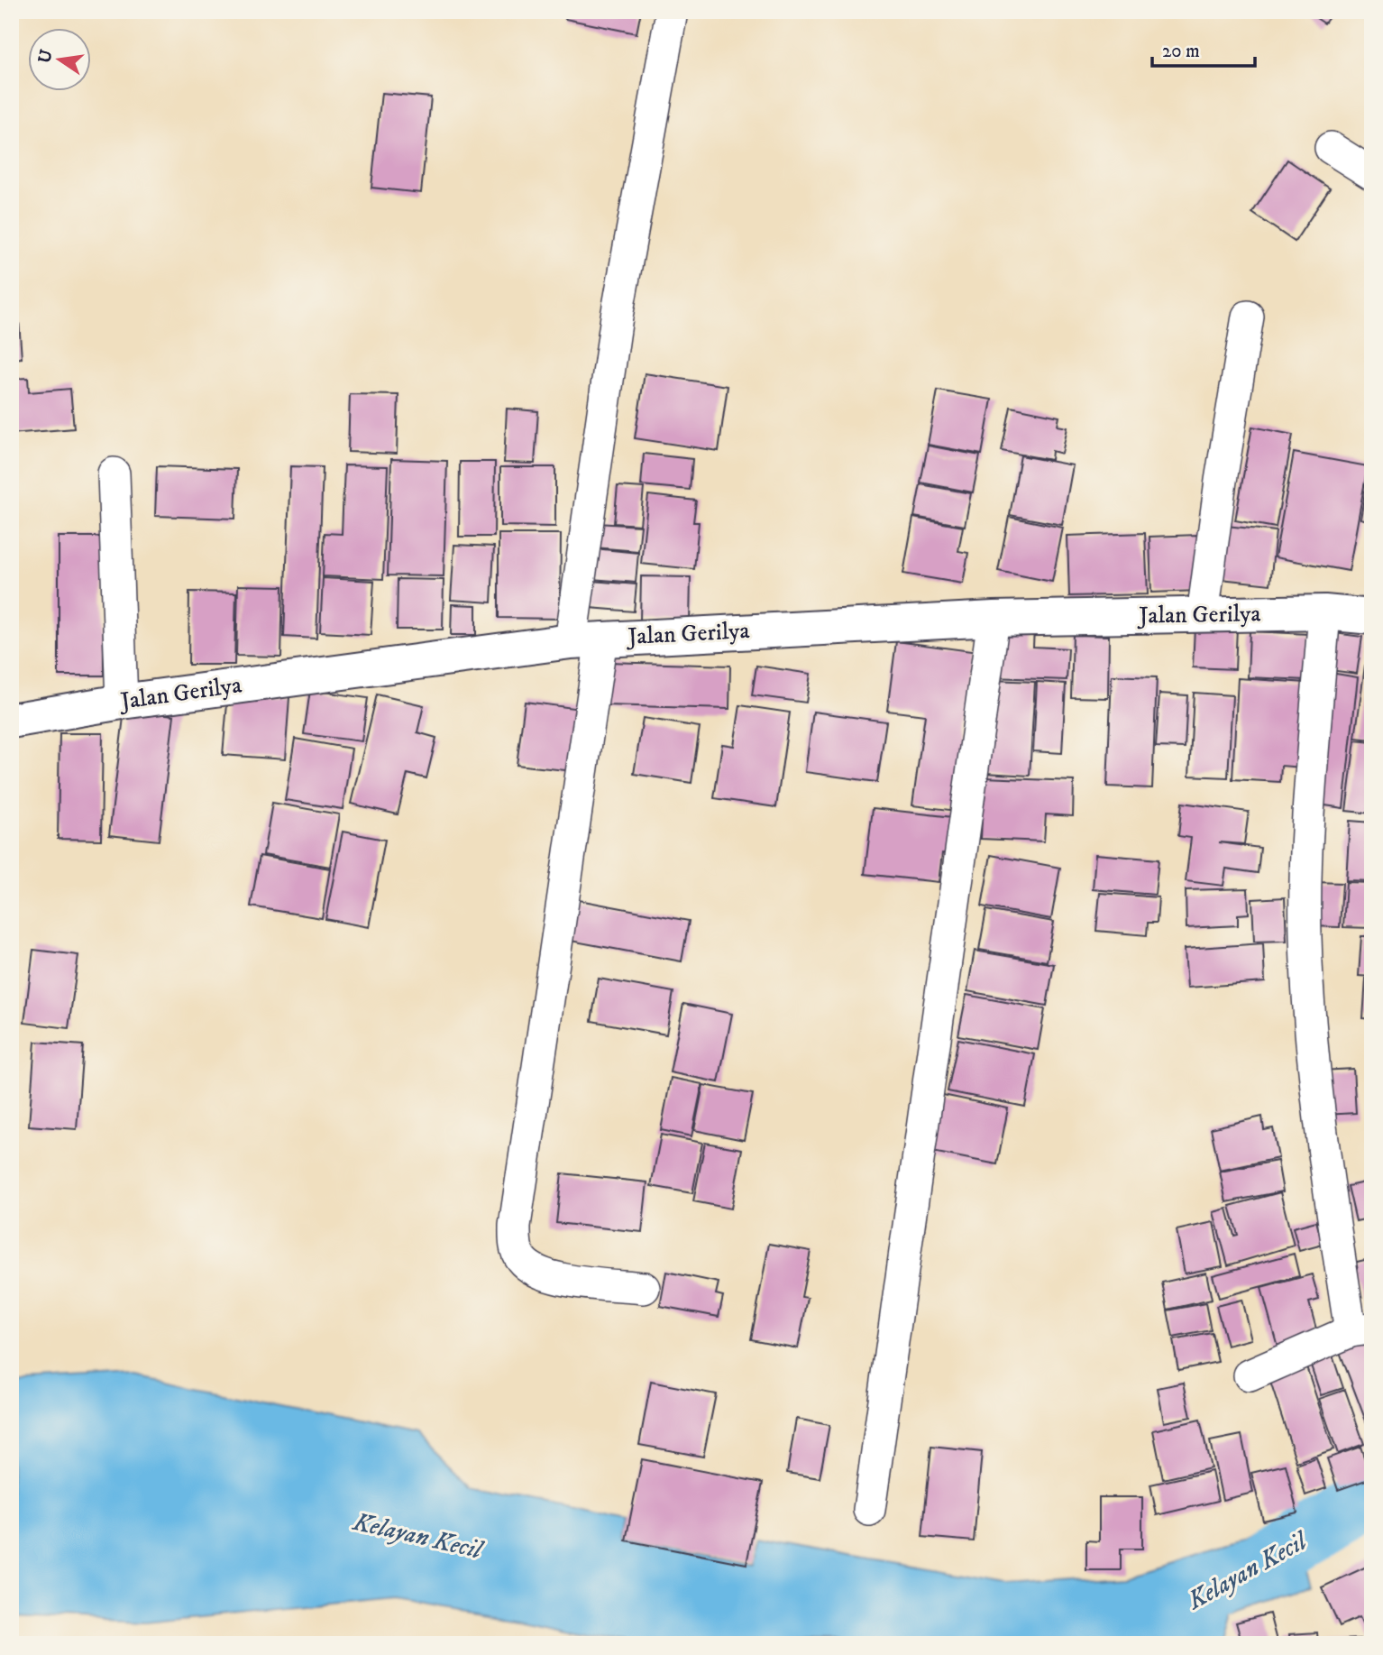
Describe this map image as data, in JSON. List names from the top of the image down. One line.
{"streets":{"street":["Jalan Gerilya"]},"water":["Kelayan Kecil"],"scale_bar":"20 m","north":"left"}
